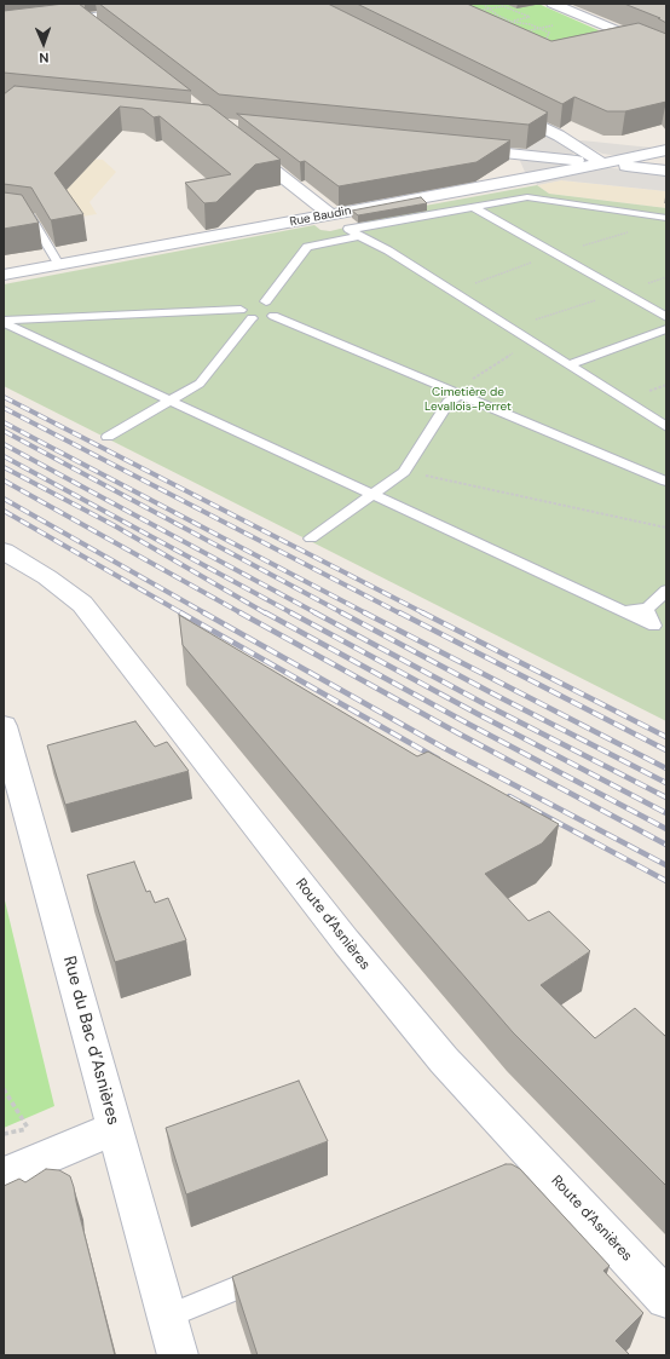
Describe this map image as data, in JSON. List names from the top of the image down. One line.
{"streets":{"street":["Rue Baudin","Route d'Asnières","Rue du Bac d’Asnières"]},"parks":["Cimetière de Levallois-Perret"],"north":"bottom"}
